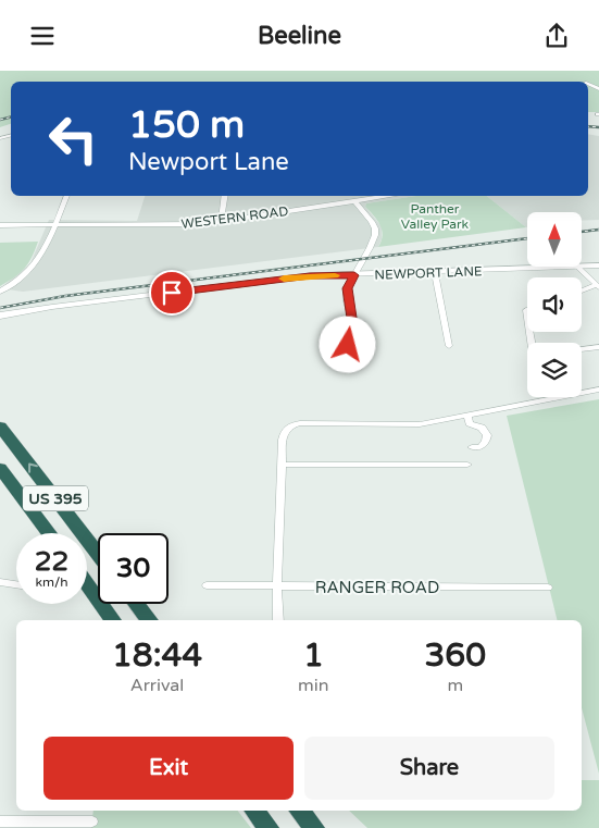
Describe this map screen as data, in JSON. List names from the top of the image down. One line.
{"streets":{"highway":["US 395"],"street":["WESTERN ROAD","NEWPORT LANE","RANGER ROAD"]},"parks":["Panther Valley Park"],"north":"top","page":{"header":"Beeline","turn":["150 m","Newport Lane"],"speed":"22 km/h","limit":"30","eta":["18:44","Arrival","1","min","360","m"],"buttons":["Exit","Share"]}}
